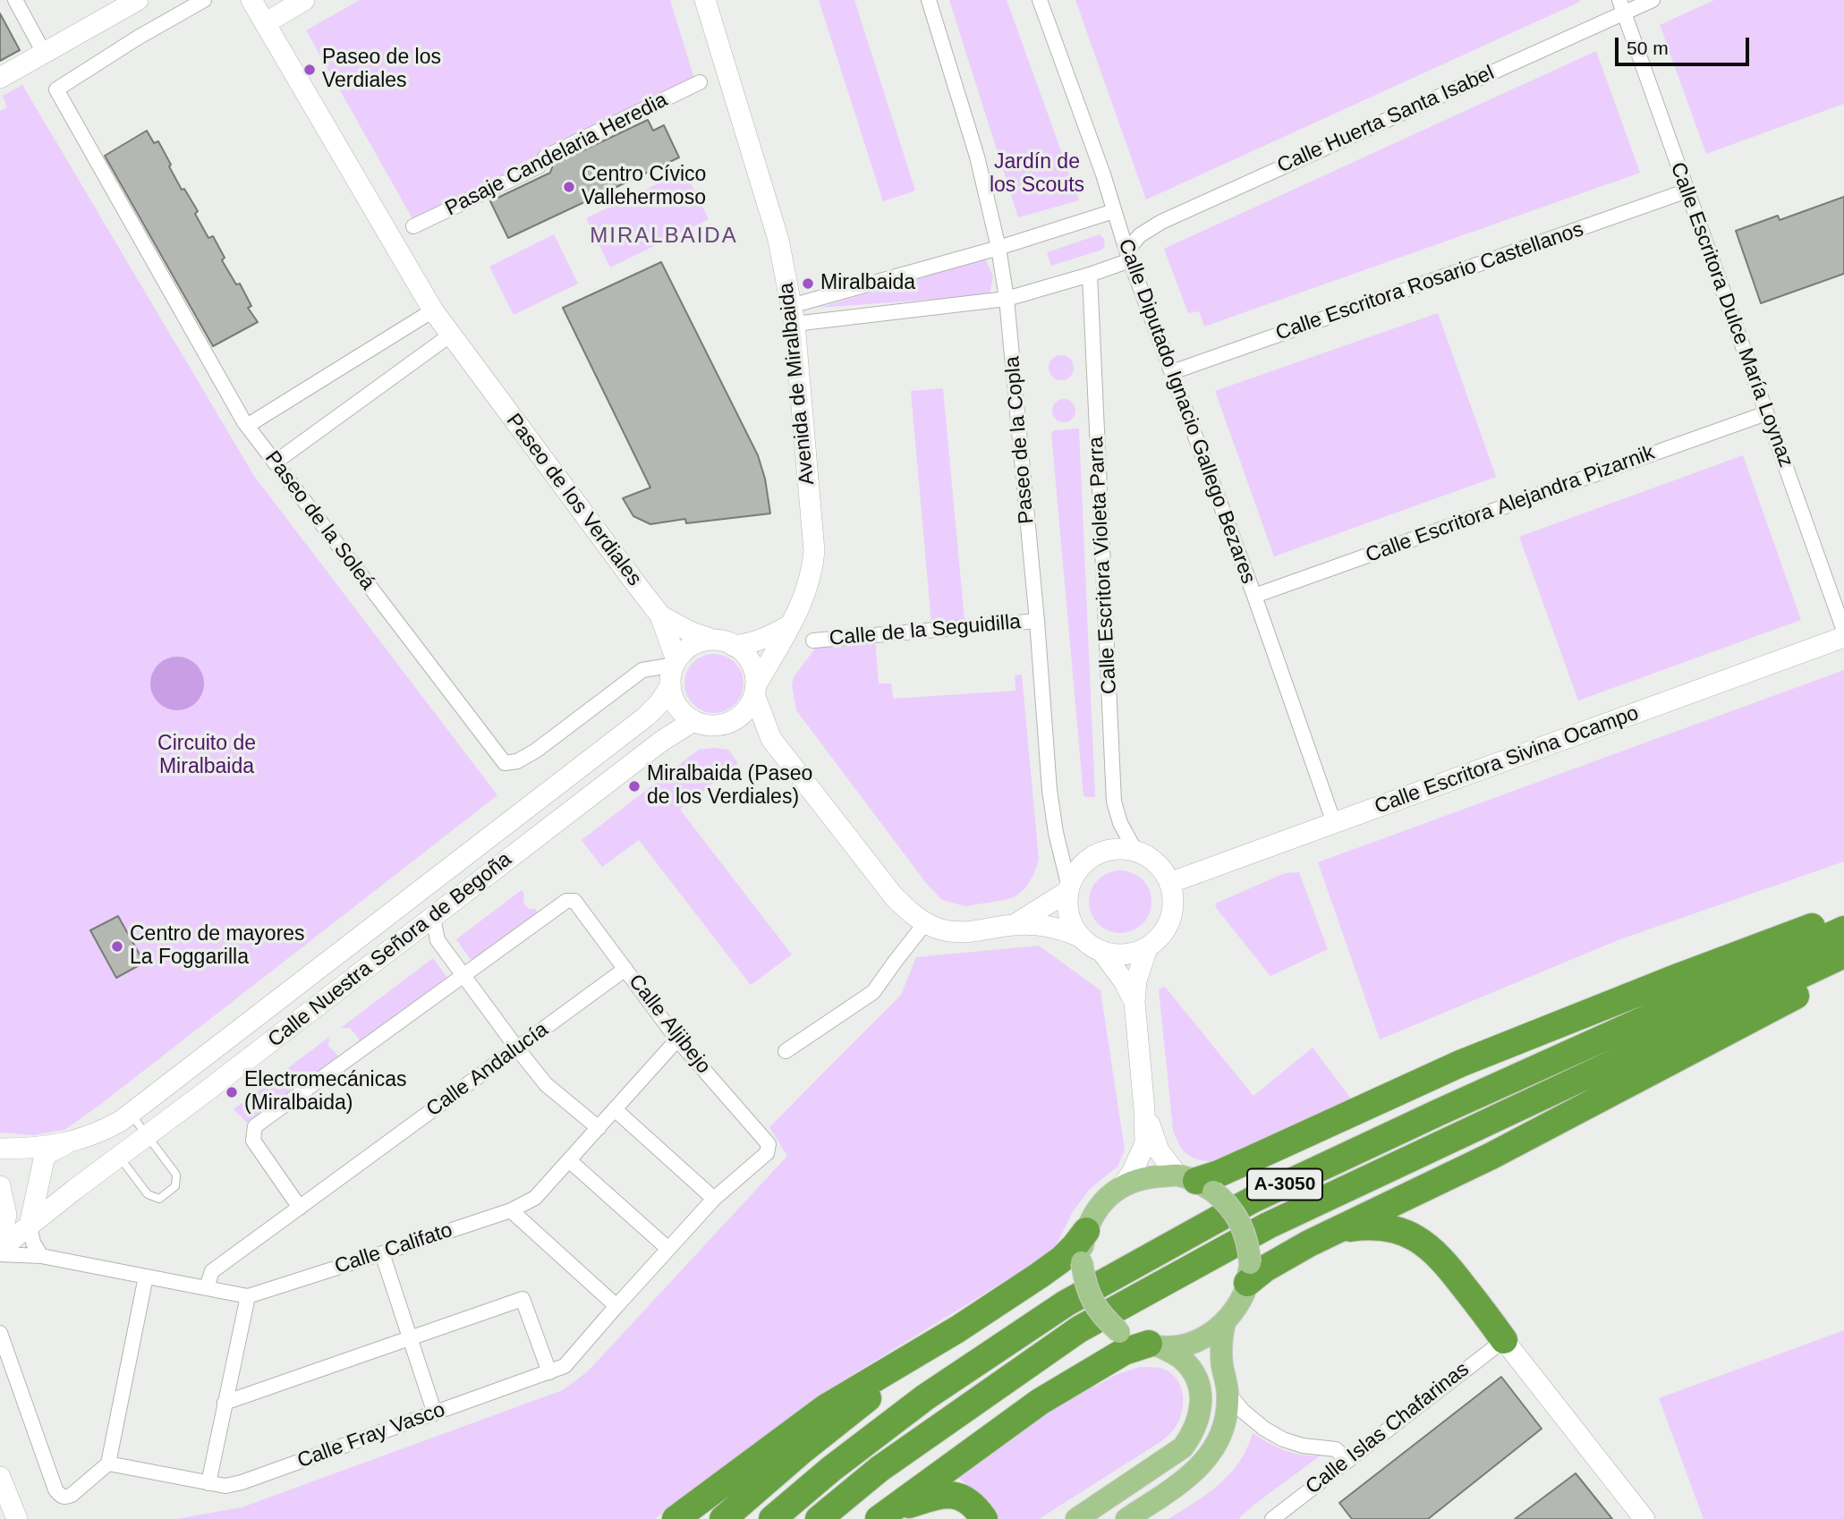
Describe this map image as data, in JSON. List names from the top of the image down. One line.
{"streets":{"highway":["A-3050"],"street":["Calle Huerta Santa Isabel","Pasaje Candelaria Heredia","Calle Escritora Rosario Castellanos","Calle Escritora Dulce María Loynaz","Avenida de Miralbaida","Calle Diputado Ignacio Gallego Bezares","Paseo de la Copla","Paseo de los Verdiales","Calle Escritora Alejandra Pizarnik","Paseo de la Soleá","Calle Escritora Violeta Parra","Calle de la Seguidilla","Calle Escritora Sivina Ocampo","Calle Nuestra Señora de Begoña","Calle Aljibejo","Calle Andalucía","Calle Califato","Calle Islas Chafarinas","Calle Fray Vasco"]},"crossings":[["Calle Huerta Santa Isabel","Calle Escritora Dulce María Loynaz"],["Calle Huerta Santa Isabel","Avenida de Miralbaida"],["Calle Huerta Santa Isabel","Calle Diputado Ignacio Gallego Bezares"],["Calle Huerta Santa Isabel","Paseo de la Copla"],["Calle Huerta Santa Isabel","Calle Escritora Violeta Parra"],["Calle Escritora Rosario Castellanos","Calle Escritora Dulce María Loynaz"],["Calle Escritora Rosario Castellanos","Calle Diputado Ignacio Gallego Bezares"],["Calle Escritora Dulce María Loynaz","Calle Escritora Alejandra Pizarnik"],["Avenida de Miralbaida","Paseo de los Verdiales"],["Avenida de Miralbaida","Paseo de la Soleá"],["Avenida de Miralbaida","Calle Nuestra Señora de Begoña"],["Calle Diputado Ignacio Gallego Bezares","Calle Escritora Alejandra Pizarnik"],["Calle Diputado Ignacio Gallego Bezares","Calle Escritora Sivina Ocampo"],["Paseo de la Copla","Calle Escritora Violeta Parra"],["Paseo de la Copla","Calle de la Seguidilla"],["Paseo de la Copla","Calle Escritora Sivina Ocampo"],["Paseo de los Verdiales","Paseo de la Soleá"],["Paseo de los Verdiales","Calle Nuestra Señora de Begoña"],["Paseo de la Soleá","Calle Nuestra Señora de Begoña"],["Calle Escritora Violeta Parra","Calle Escritora Sivina Ocampo"],["Calle Nuestra Señora de Begoña","Calle Califato"],["Calle Aljibejo","Calle Andalucía"],["Calle Aljibejo","Calle Califato"],["Calle Aljibejo","Calle Fray Vasco"],["Calle Andalucía","Calle Califato"]],"districts":["MIRALBAIDA"],"parks":["Jardín de los Scouts","Circuito de Miralbaida"],"places":["Paseo de los Verdiales","Centro Cívico Vallehermoso","Miralbaida","Miralbaida (Paseo de los Verdiales)","Centro de mayores La Foggarilla","Electromecánicas (Miralbaida)"],"scale_bar":"50 m"}
